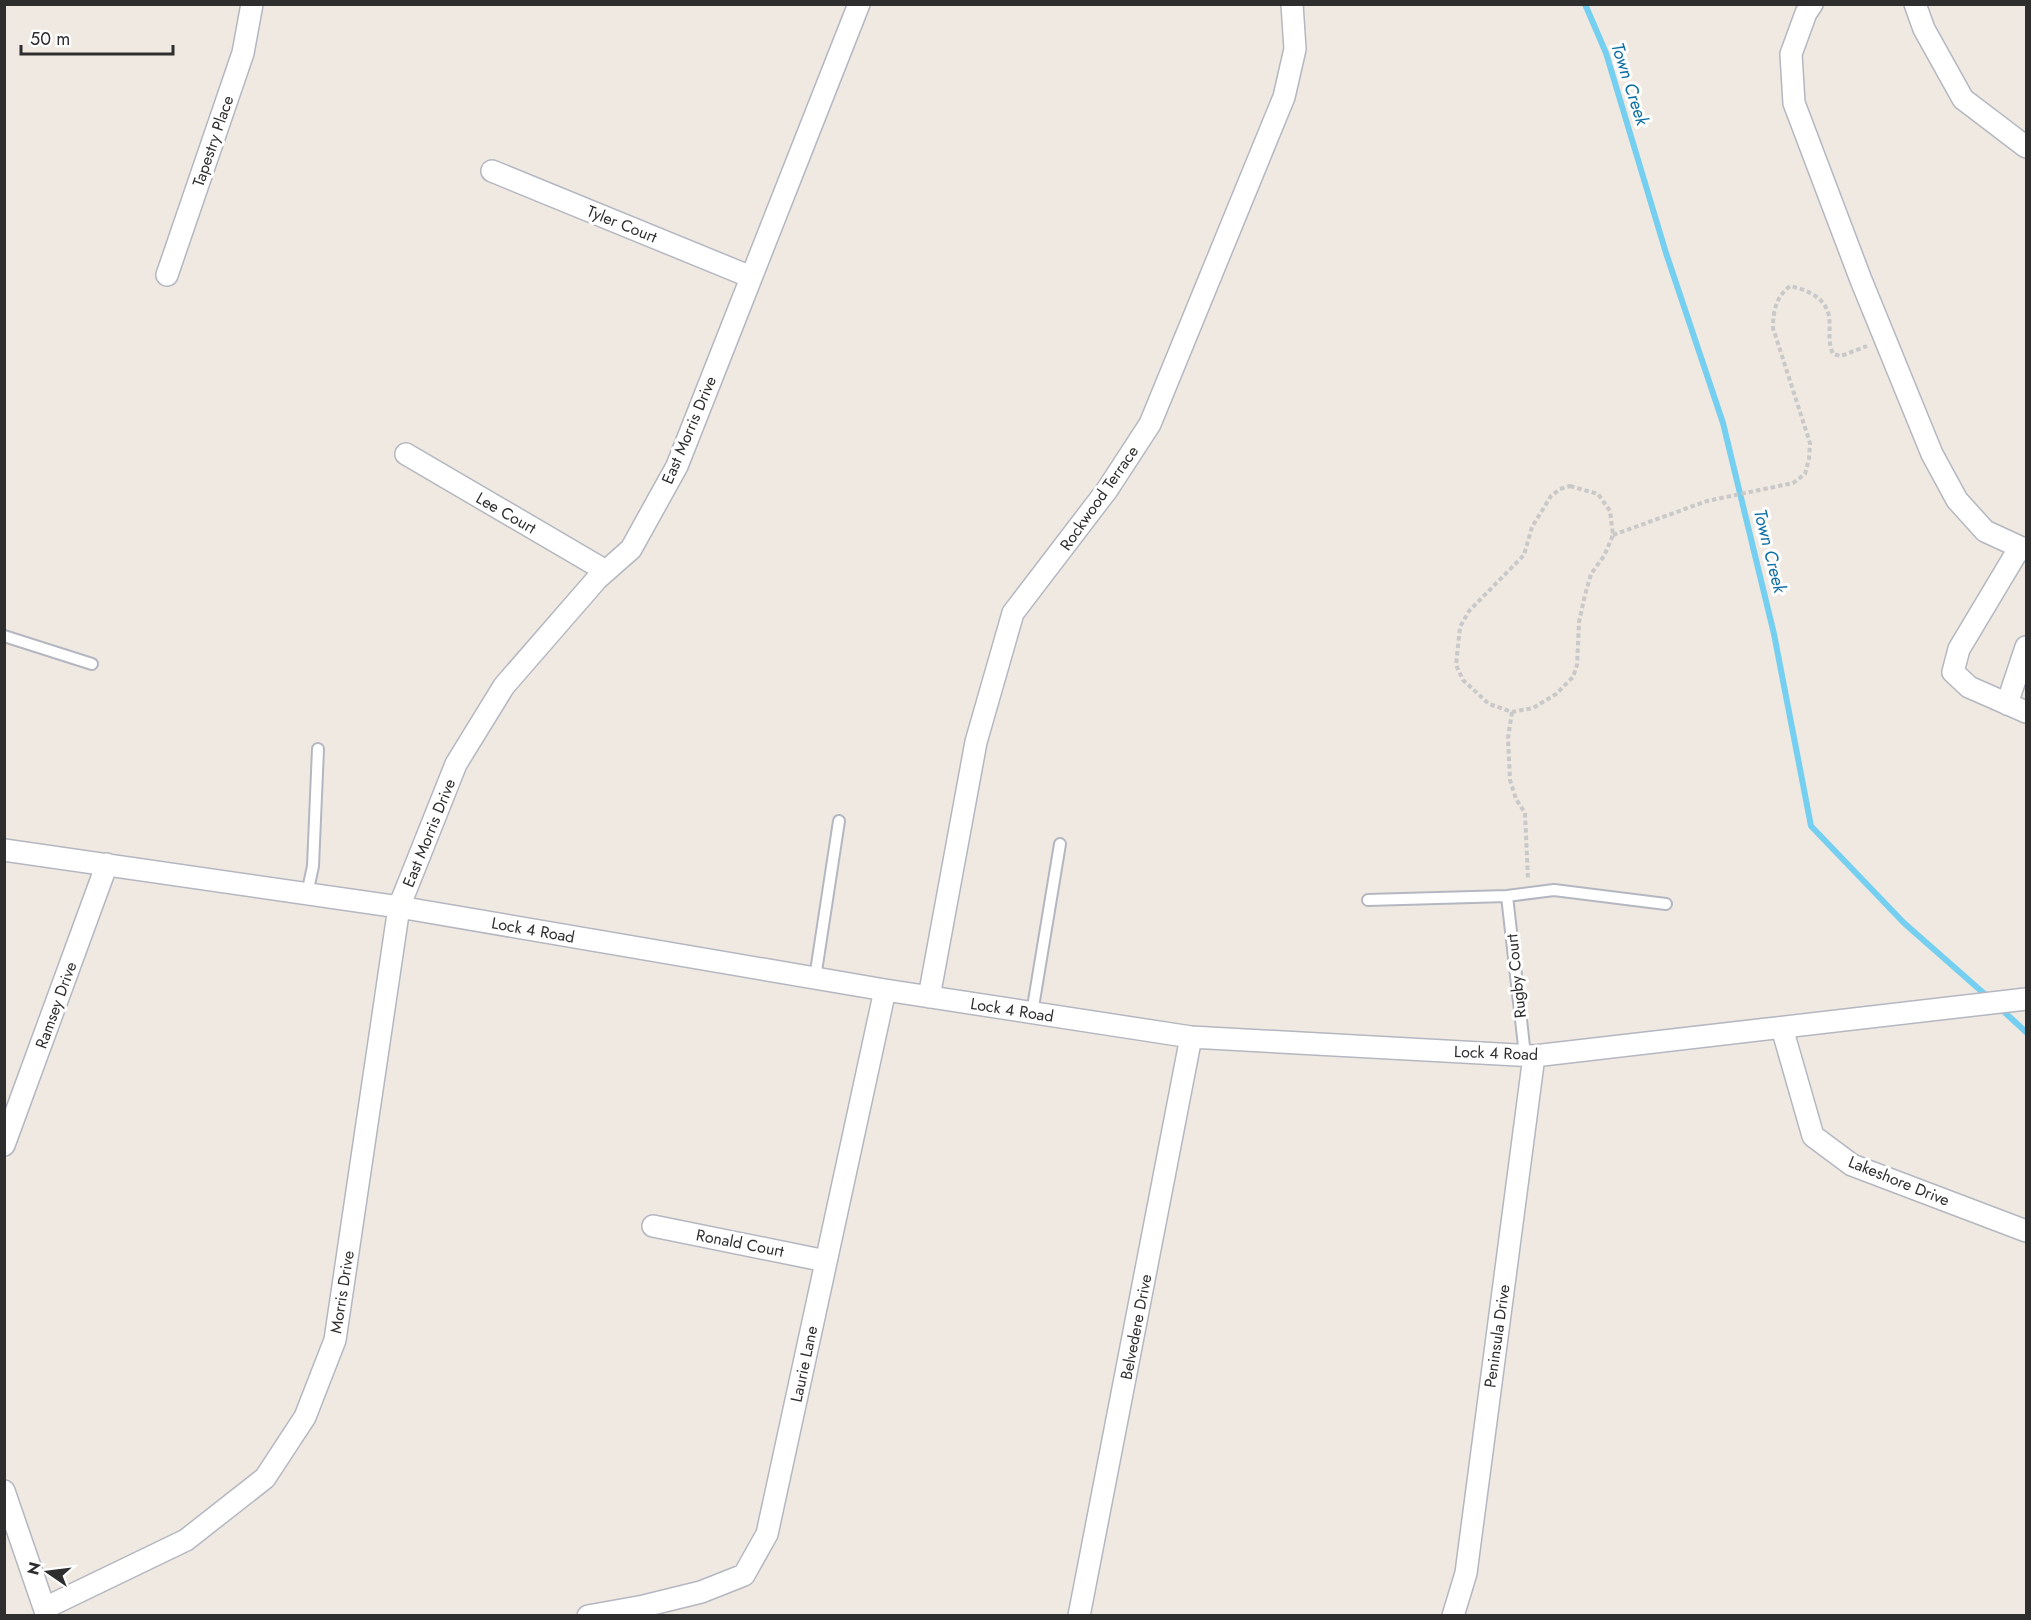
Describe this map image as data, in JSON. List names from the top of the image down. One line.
{"streets":{"street":["Tapestry Place","Tyler Court","East Morris Drive","Rockwood Terrace","Lee Court","Lock 4 Road","Ramsey Drive","Lakeshore Drive","Ronald Court","Morris Drive","Belvedere Drive","Peninsula Drive","Laurie Lane"],"lane":["Rugby Court"]},"crossings":[["Tyler Court","East Morris Drive"],["East Morris Drive","Lee Court"],["East Morris Drive","Lock 4 Road"],["East Morris Drive","Morris Drive"],["Rockwood Terrace","Lock 4 Road"],["Lock 4 Road","Rugby Court"],["Lock 4 Road","Ramsey Drive"],["Lock 4 Road","Lakeshore Drive"],["Lock 4 Road","Morris Drive"],["Lock 4 Road","Belvedere Drive"],["Lock 4 Road","Peninsula Drive"],["Lock 4 Road","Laurie Lane"],["Rugby Court","Peninsula Drive"],["Ronald Court","Laurie Lane"]],"water":["Town Creek"],"scale_bar":"50 m","north":"left"}
